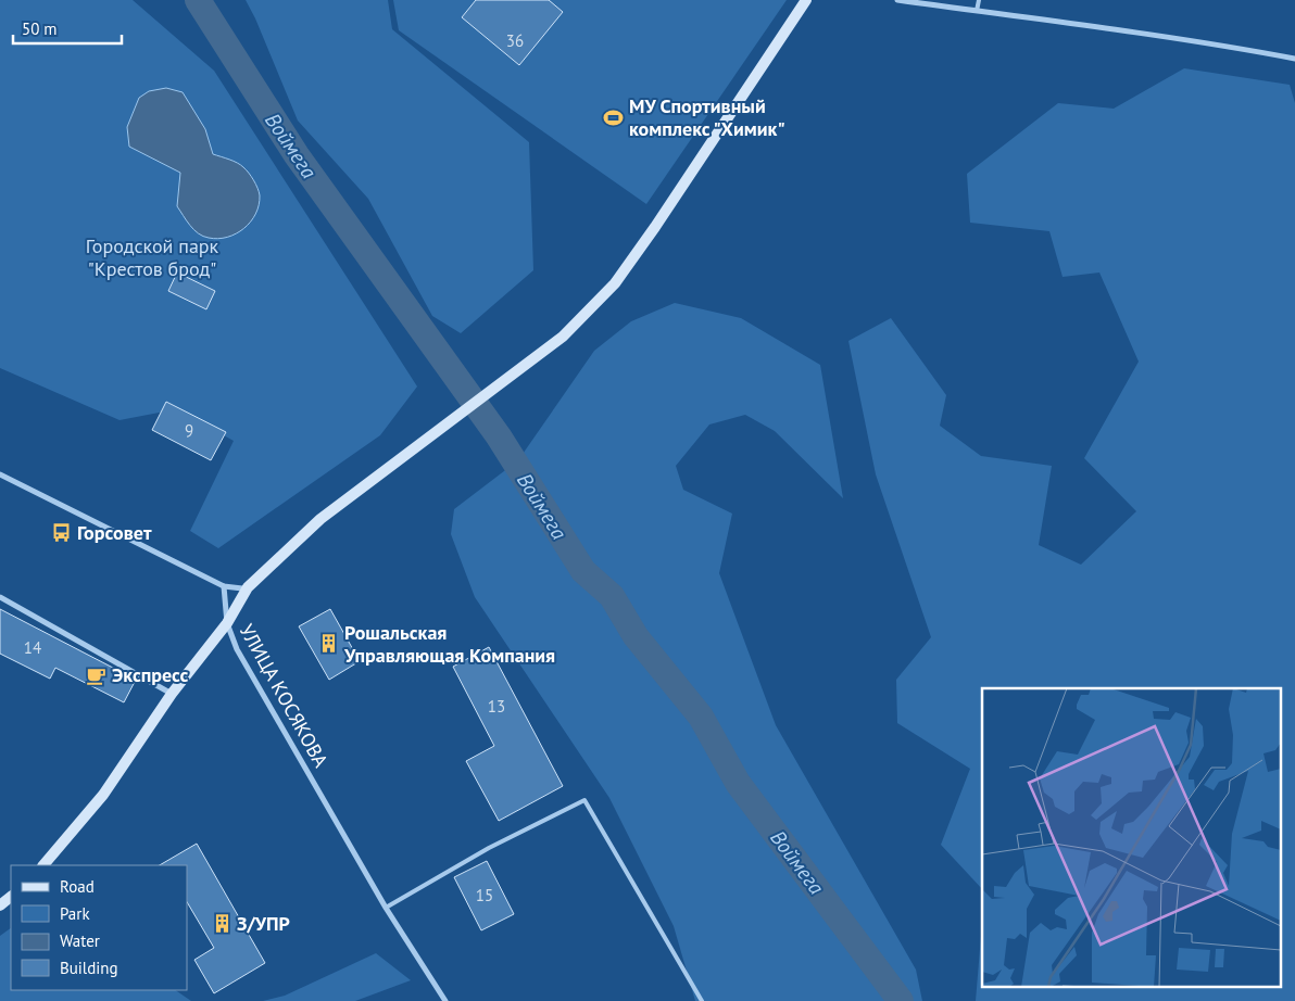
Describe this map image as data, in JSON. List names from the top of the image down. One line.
{"streets":{"street":["УЛИЦА КОСЯКОВА"]},"water":["Воймега"],"parks":["Городской парк \"Крестов брод\""],"places":{"sports":["МУ Спортивный комплекс \"Химик\""],"bus stop":["Горсовет"],"building":["Рошальская Управляющая Компания","З/УПР"],"cafe":["Экспресс"]},"house_numbers":["36","9","14","13","15"],"legend":["Road","Park","Water","Building"],"scale_bar":"50 m"}
